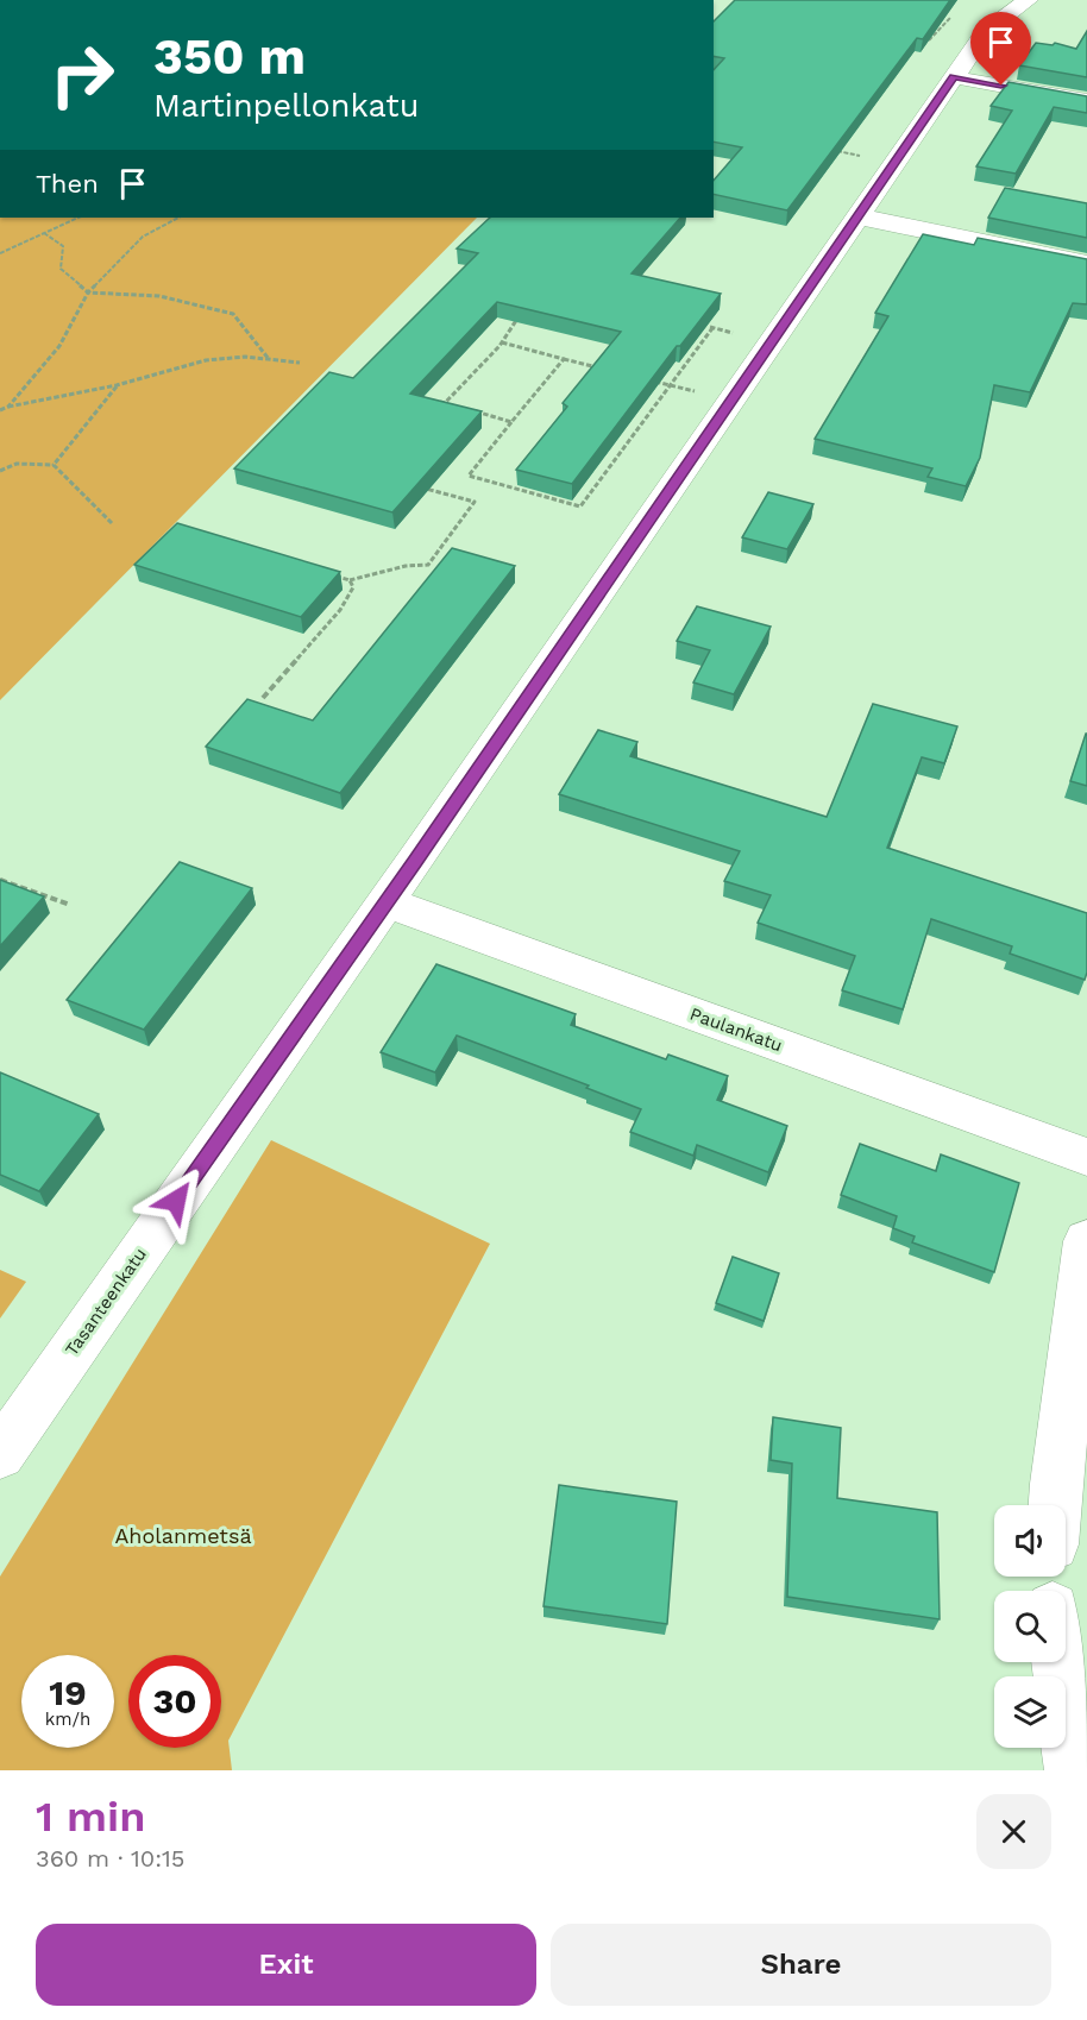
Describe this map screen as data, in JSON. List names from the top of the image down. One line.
{"streets":{"street":["Paulankatu","Tasanteenkatu"]},"crossings":[["Paulankatu","Tasanteenkatu"]],"parks":["Aholanmetsä"],"page":{"turn":["350 m","Martinpellonkatu"],"then":"Then","speed":"19 km/h","limit":"30","heading":["1 min","360 m · 10:15"],"buttons":["Exit","Share"]}}
